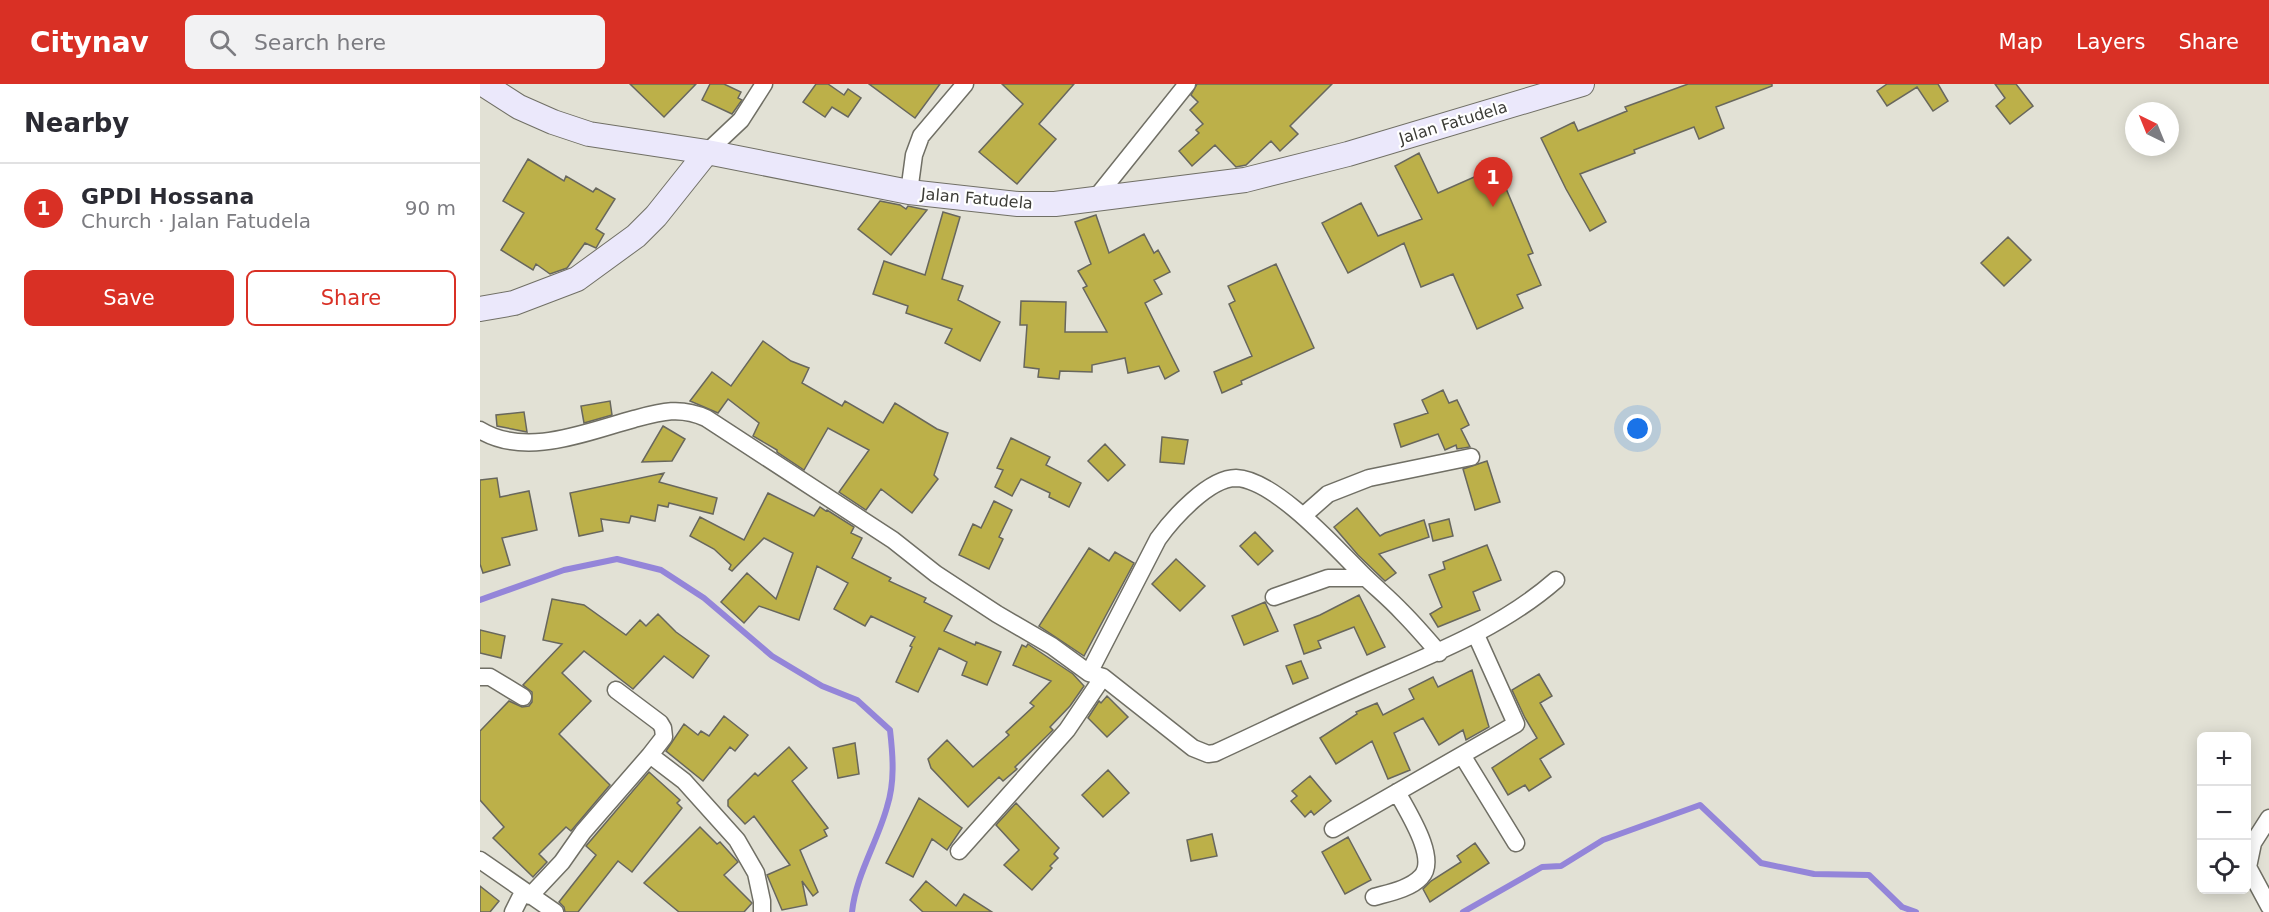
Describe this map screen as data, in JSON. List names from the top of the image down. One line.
{"streets":{"street":["Jalan Fatudela"]},"north":"top left","page":{"header":"Citynav","search":"Search here","nav":["Map","Layers","Share"],"heading":"Nearby","pins":"1","list":[{"mark":"1","name":"GPDI Hossana","note":"Church · Jalan Fatudela","value":"90 m"}],"buttons":["Save","Share"],"map_buttons":["+","−"]}}
